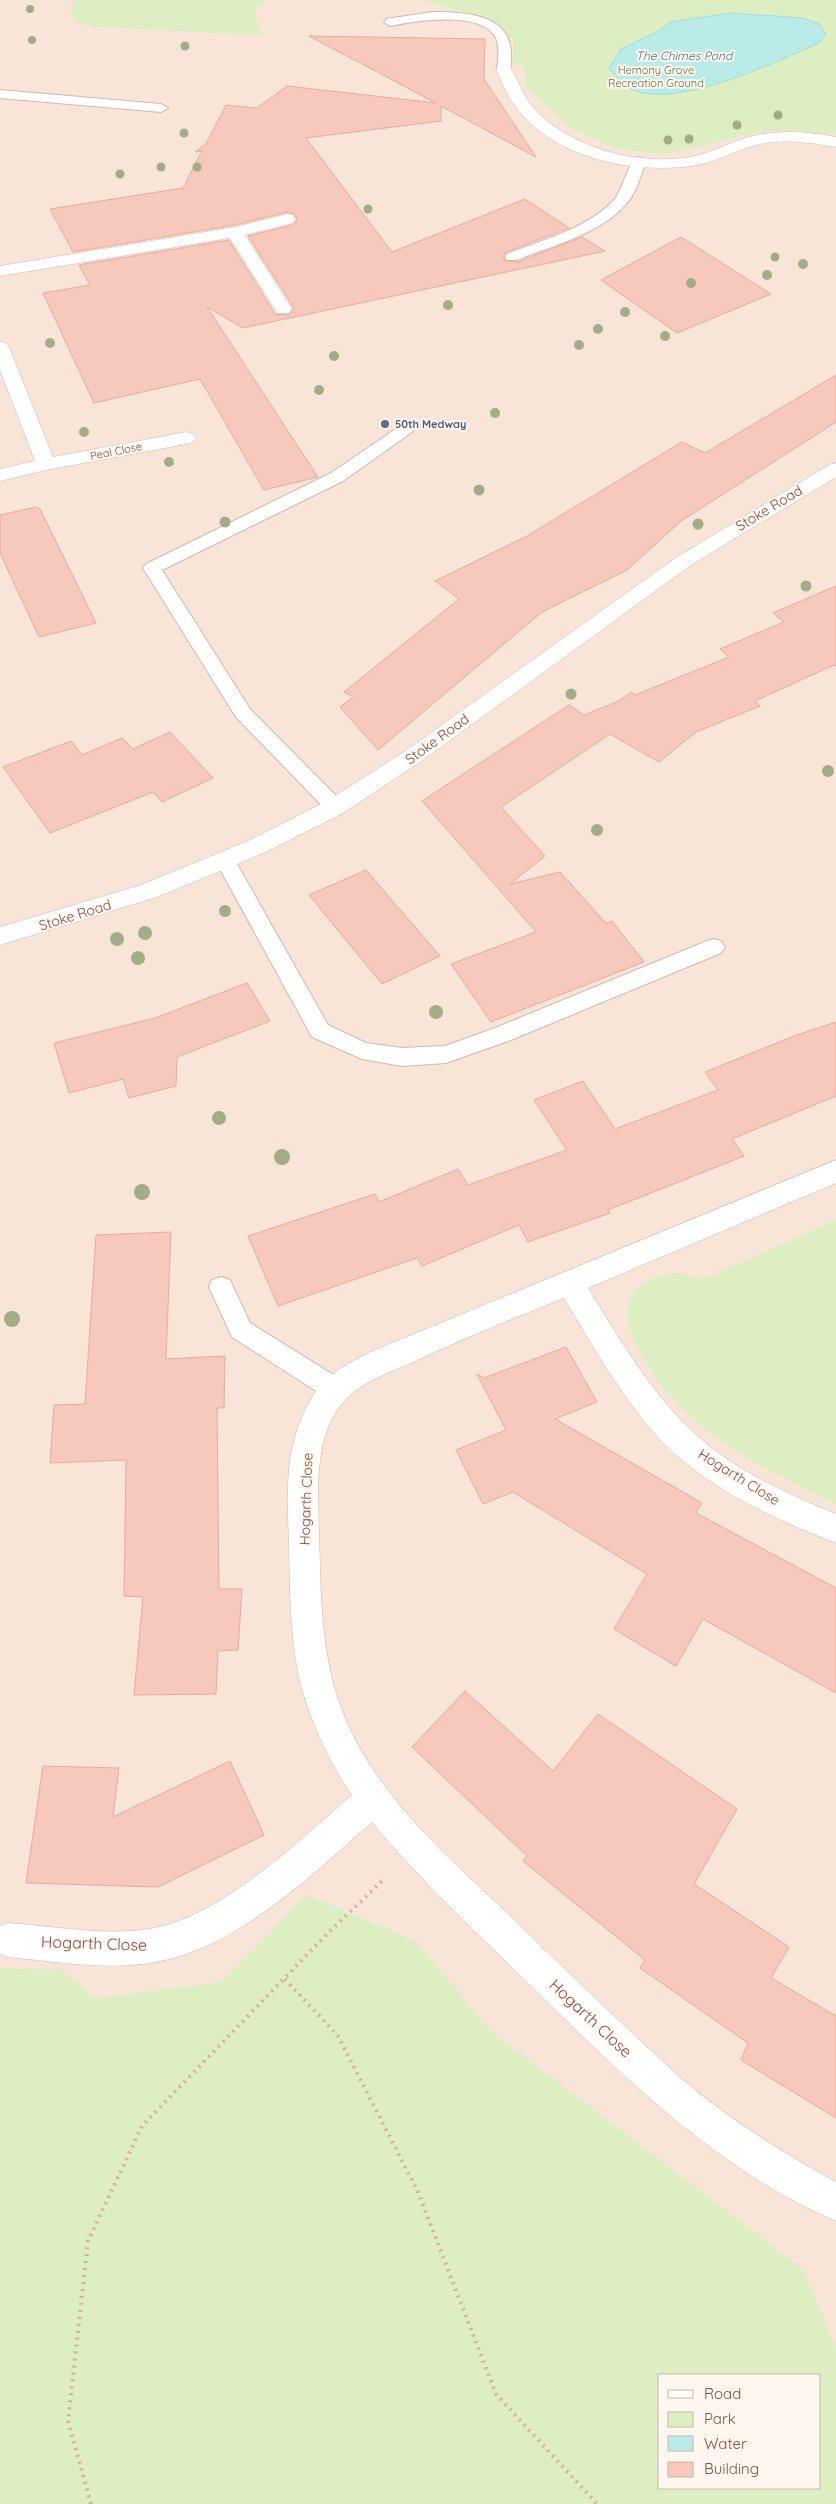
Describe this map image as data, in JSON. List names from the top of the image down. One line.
{"streets":{"street":["Peal Close","Stoke Road","Hogarth Close"]},"water":["The Chimes Pond"],"parks":["Hemony Grove Recreation Ground"],"places":["50th Medway"],"legend":["Road","Park","Water","Building"]}
